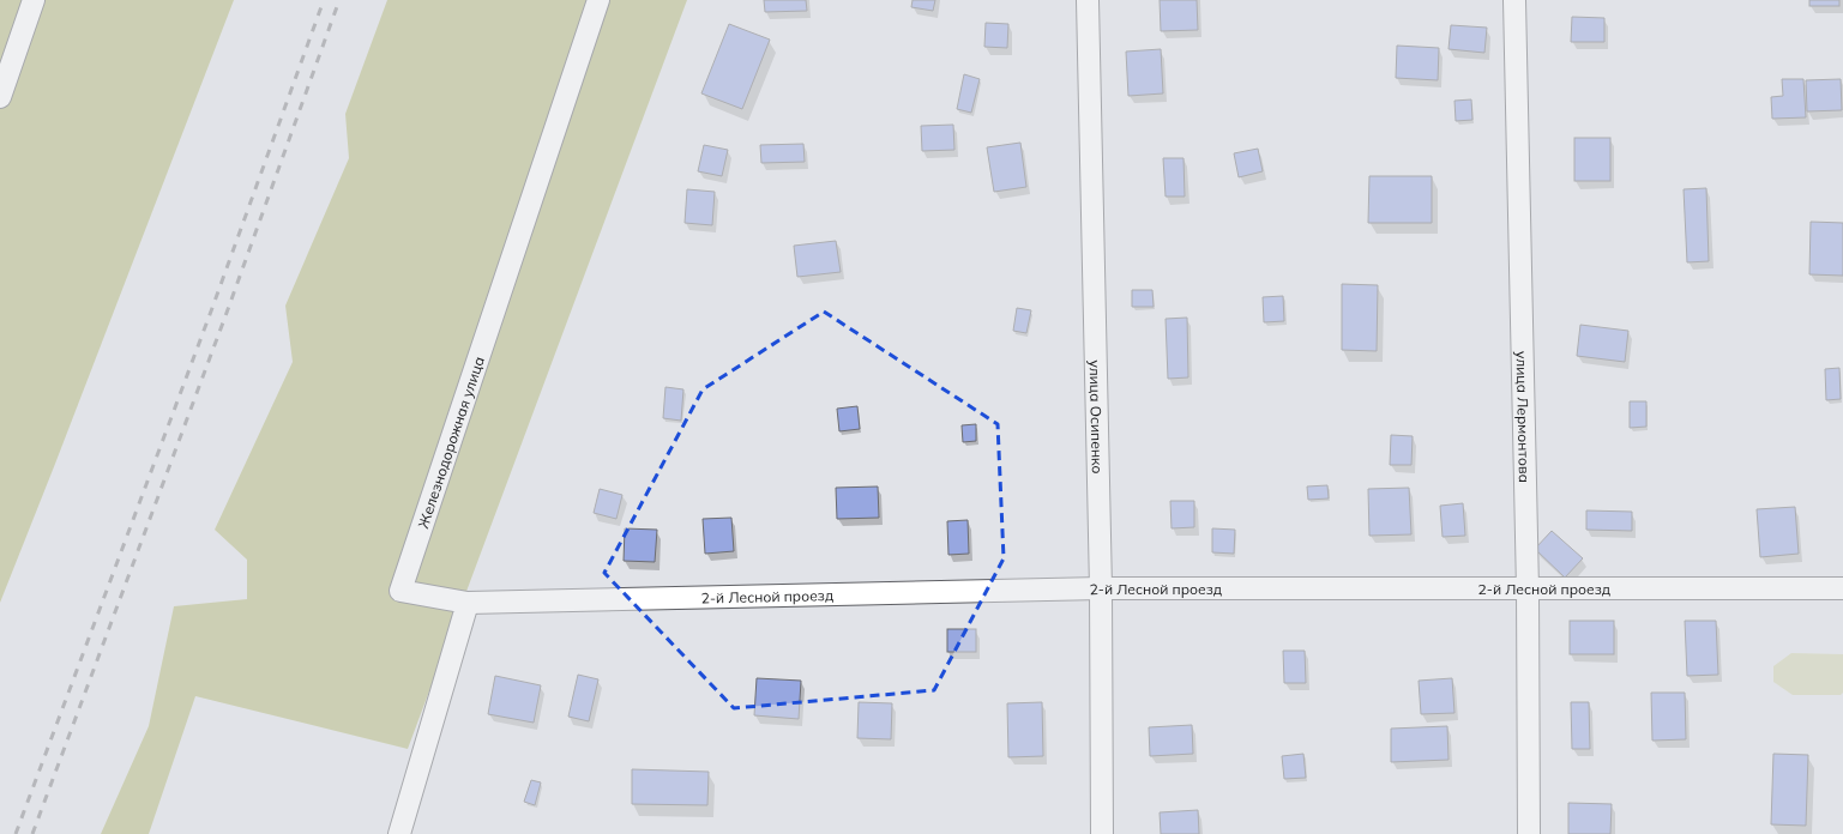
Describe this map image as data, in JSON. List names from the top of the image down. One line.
{"streets":{"street":["улица Осипенко","улица Лермонтова","Железнодорожная улица","2-й Лесной проезд"]},"crossings":[["улица Осипенко","2-й Лесной проезд"],["улица Лермонтова","2-й Лесной проезд"],["Железнодорожная улица","2-й Лесной проезд"]]}
